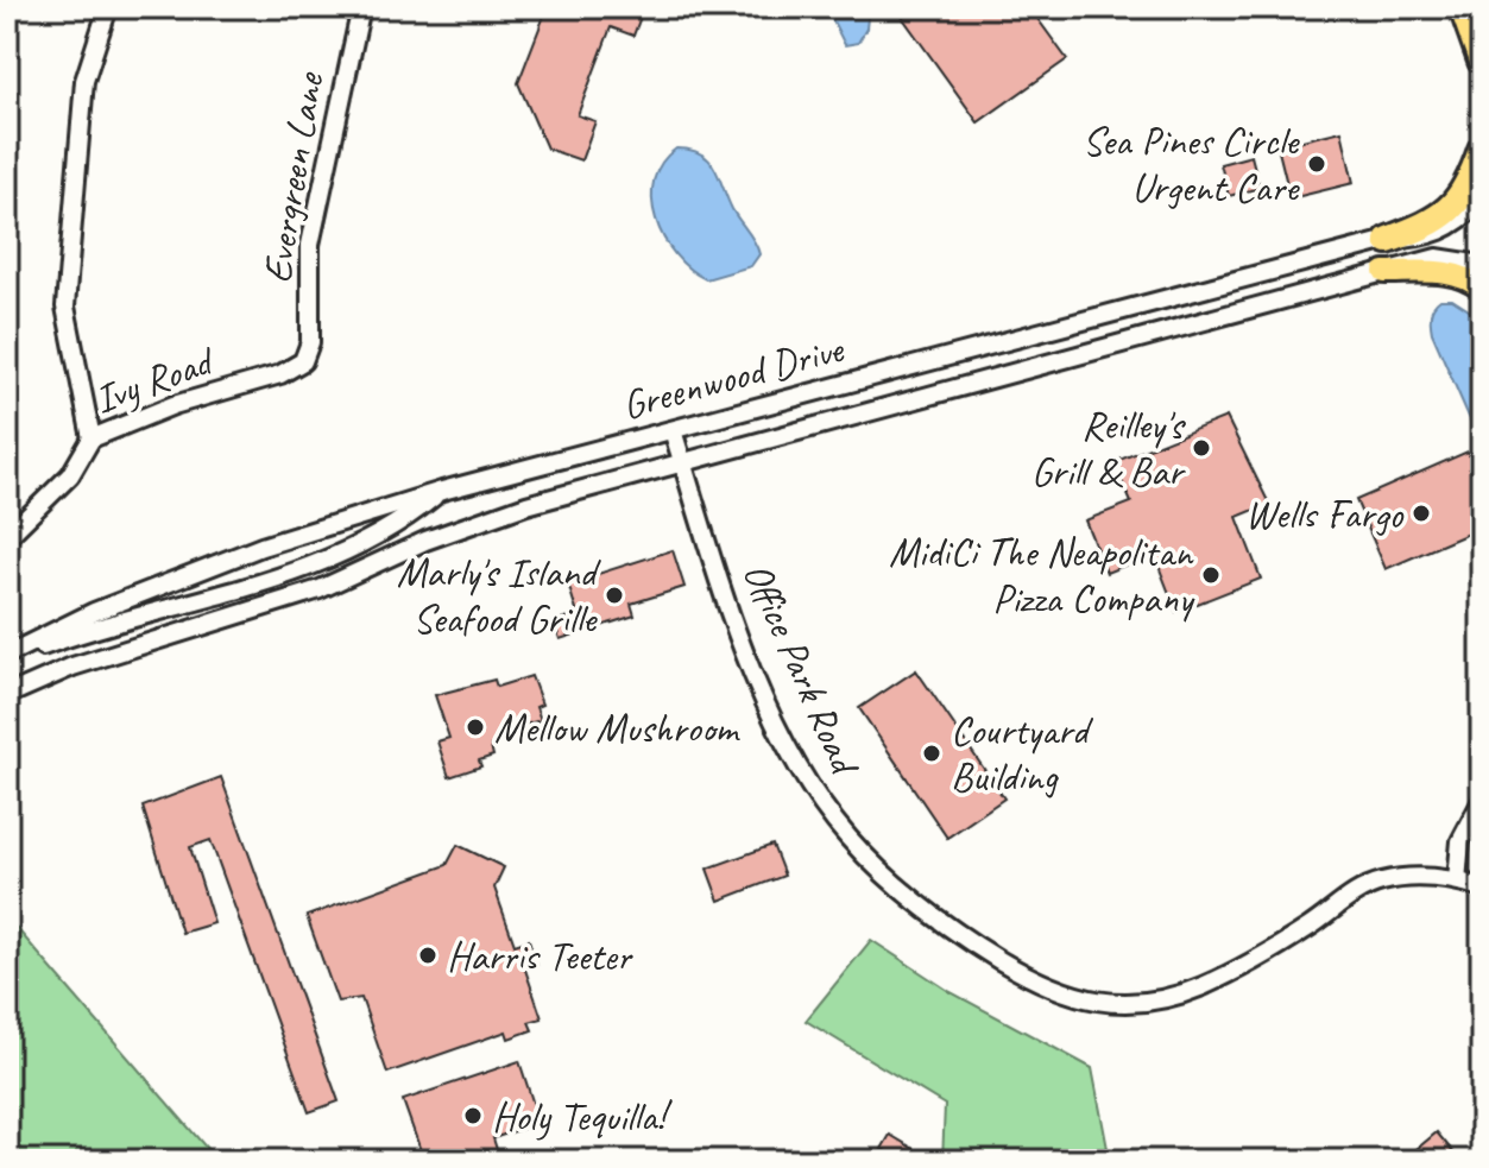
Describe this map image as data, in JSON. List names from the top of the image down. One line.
{"streets":{"street":["Evergreen Lane","Greenwood Drive","Ivy Road","Office Park Road"]},"crossings":[["Evergreen Lane","Ivy Road"],["Greenwood Drive","Office Park Road"]],"places":["Sea Pines Circle Urgent Care","Reilley's Grill & Bar","Wells Fargo","MidiCi The Neapolitan Pizza Company","Marly's Island Seafood Grille","Mellow Mushroom","Courtyard Building","Harris Teeter","Holy Tequilla!"]}
